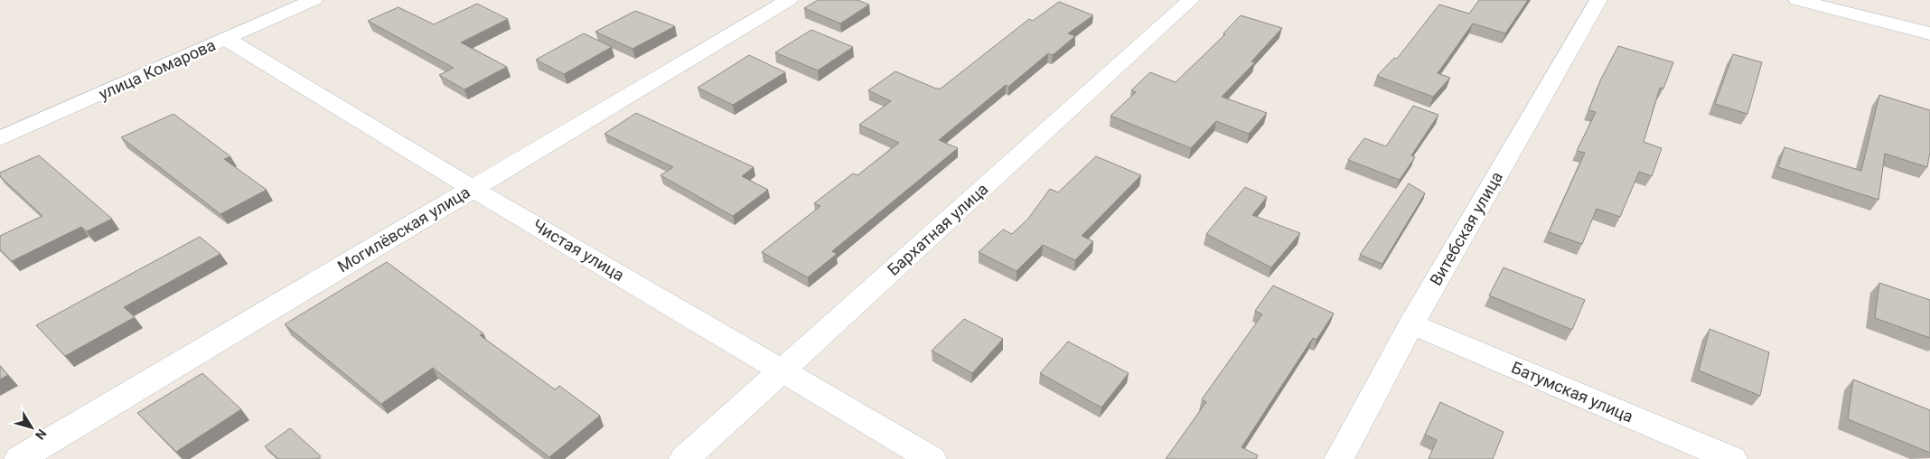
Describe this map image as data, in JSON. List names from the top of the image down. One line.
{"streets":{"street":["улица Комарова","Витебская улица","Могилёвская улица","Бархатная улица","Чистая улица","Батумская улица"]},"crossings":[["улица Комарова","Чистая улица"],["Витебская улица","Батумская улица"],["Могилёвская улица","Чистая улица"],["Бархатная улица","Чистая улица"]],"north":"bottom right"}
